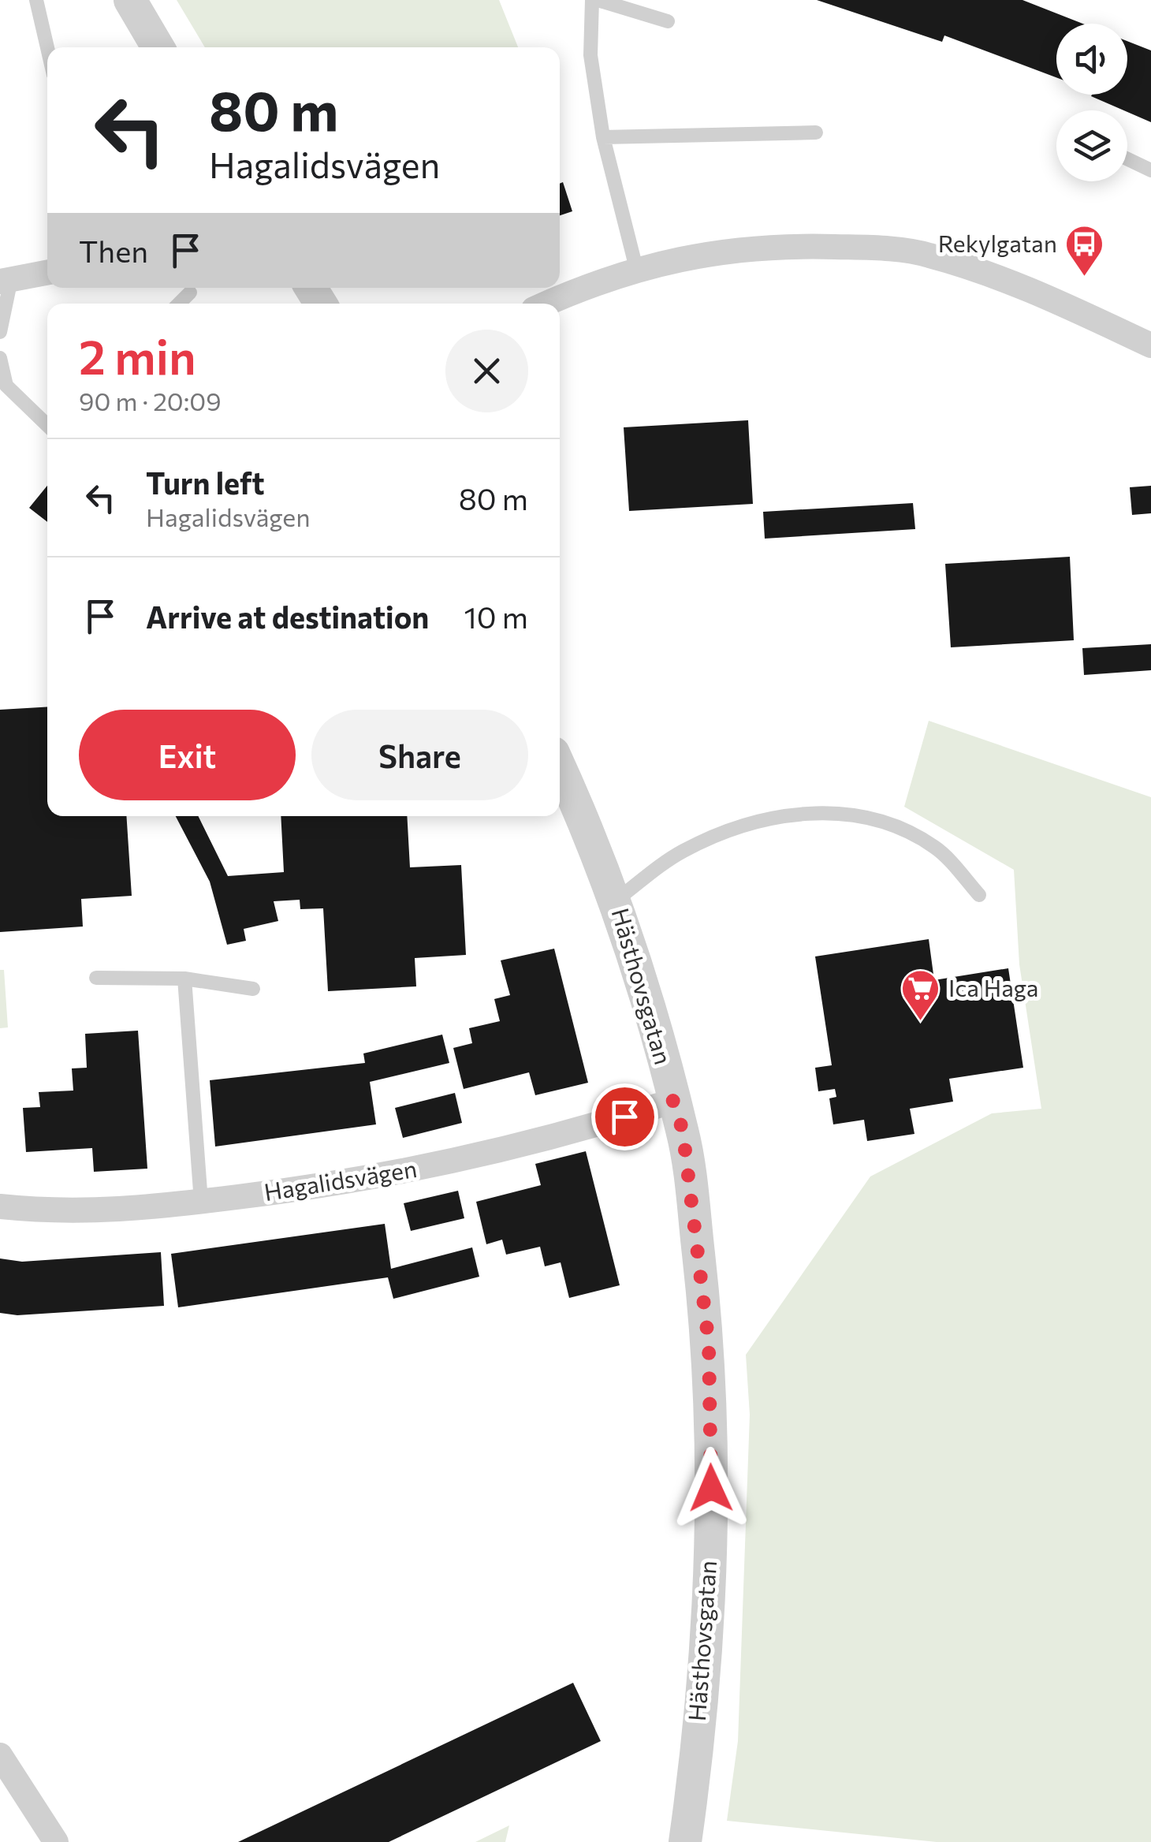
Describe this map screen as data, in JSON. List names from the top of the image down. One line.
{"streets":{"street":["Hästhovsgatan","Hagalidsvägen"]},"crossings":[["Hästhovsgatan","Hagalidsvägen"]],"places":{"bus stop":["Rekylgatan"],"supermarket":["Ica Haga"]},"page":{"turn":["80 m","Hagalidsvägen"],"then":"Then","heading":["2 min","90 m · 20:09"],"list":[{"name":"Turn left","note":"Hagalidsvägen","value":"80 m"},{"name":"Arrive at destination","value":"10 m"}],"buttons":["Exit","Share"]}}
